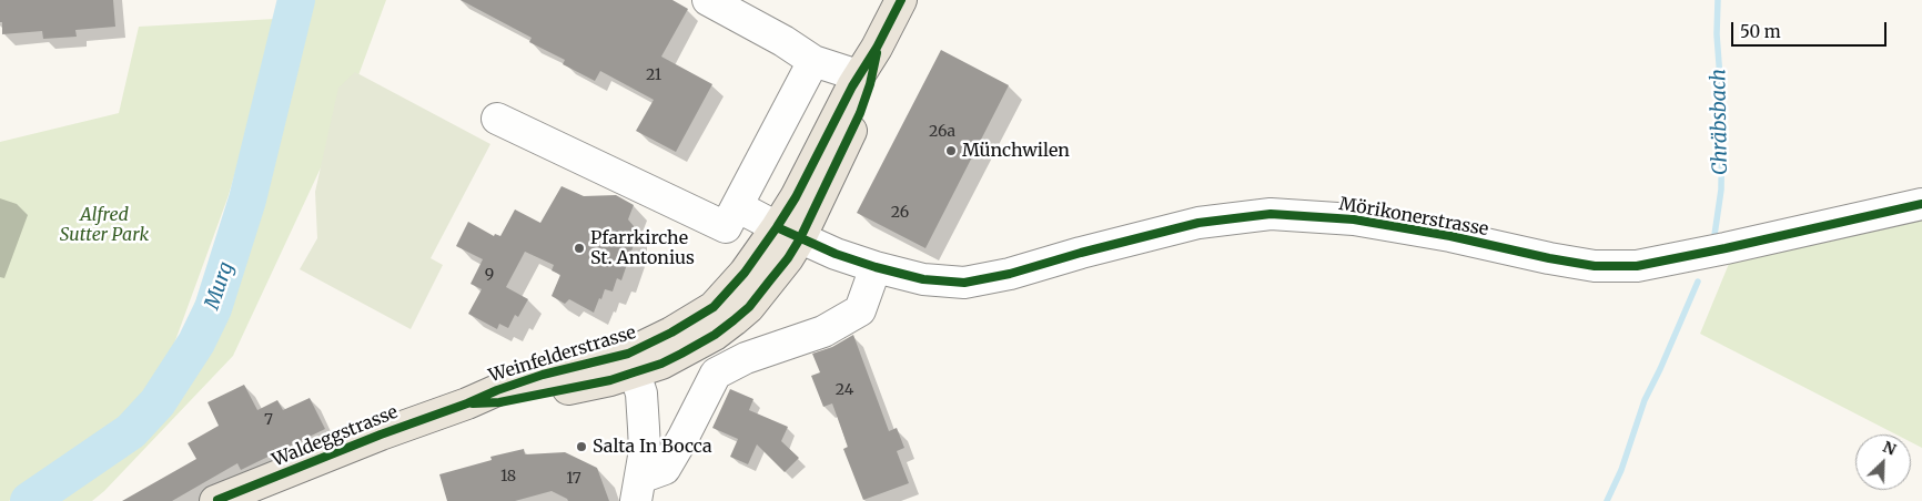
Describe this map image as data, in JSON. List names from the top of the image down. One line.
{"streets":{"main road":["Weinfelderstrasse","Waldeggstrasse"],"street":["Mörikonerstrasse"]},"crossings":[["Mörikonerstrasse","Weinfelderstrasse"],["Weinfelderstrasse","Waldeggstrasse"]],"water":["Chräbsbach","Murg"],"parks":["Alfred Sutter Park"],"places":["Münchwilen","Pfarrkirche St. Antonius","Salta In Bocca"],"house_numbers":["21","26a","26","9","24","7","18","17"],"scale_bar":"50 m","north":"top right"}
